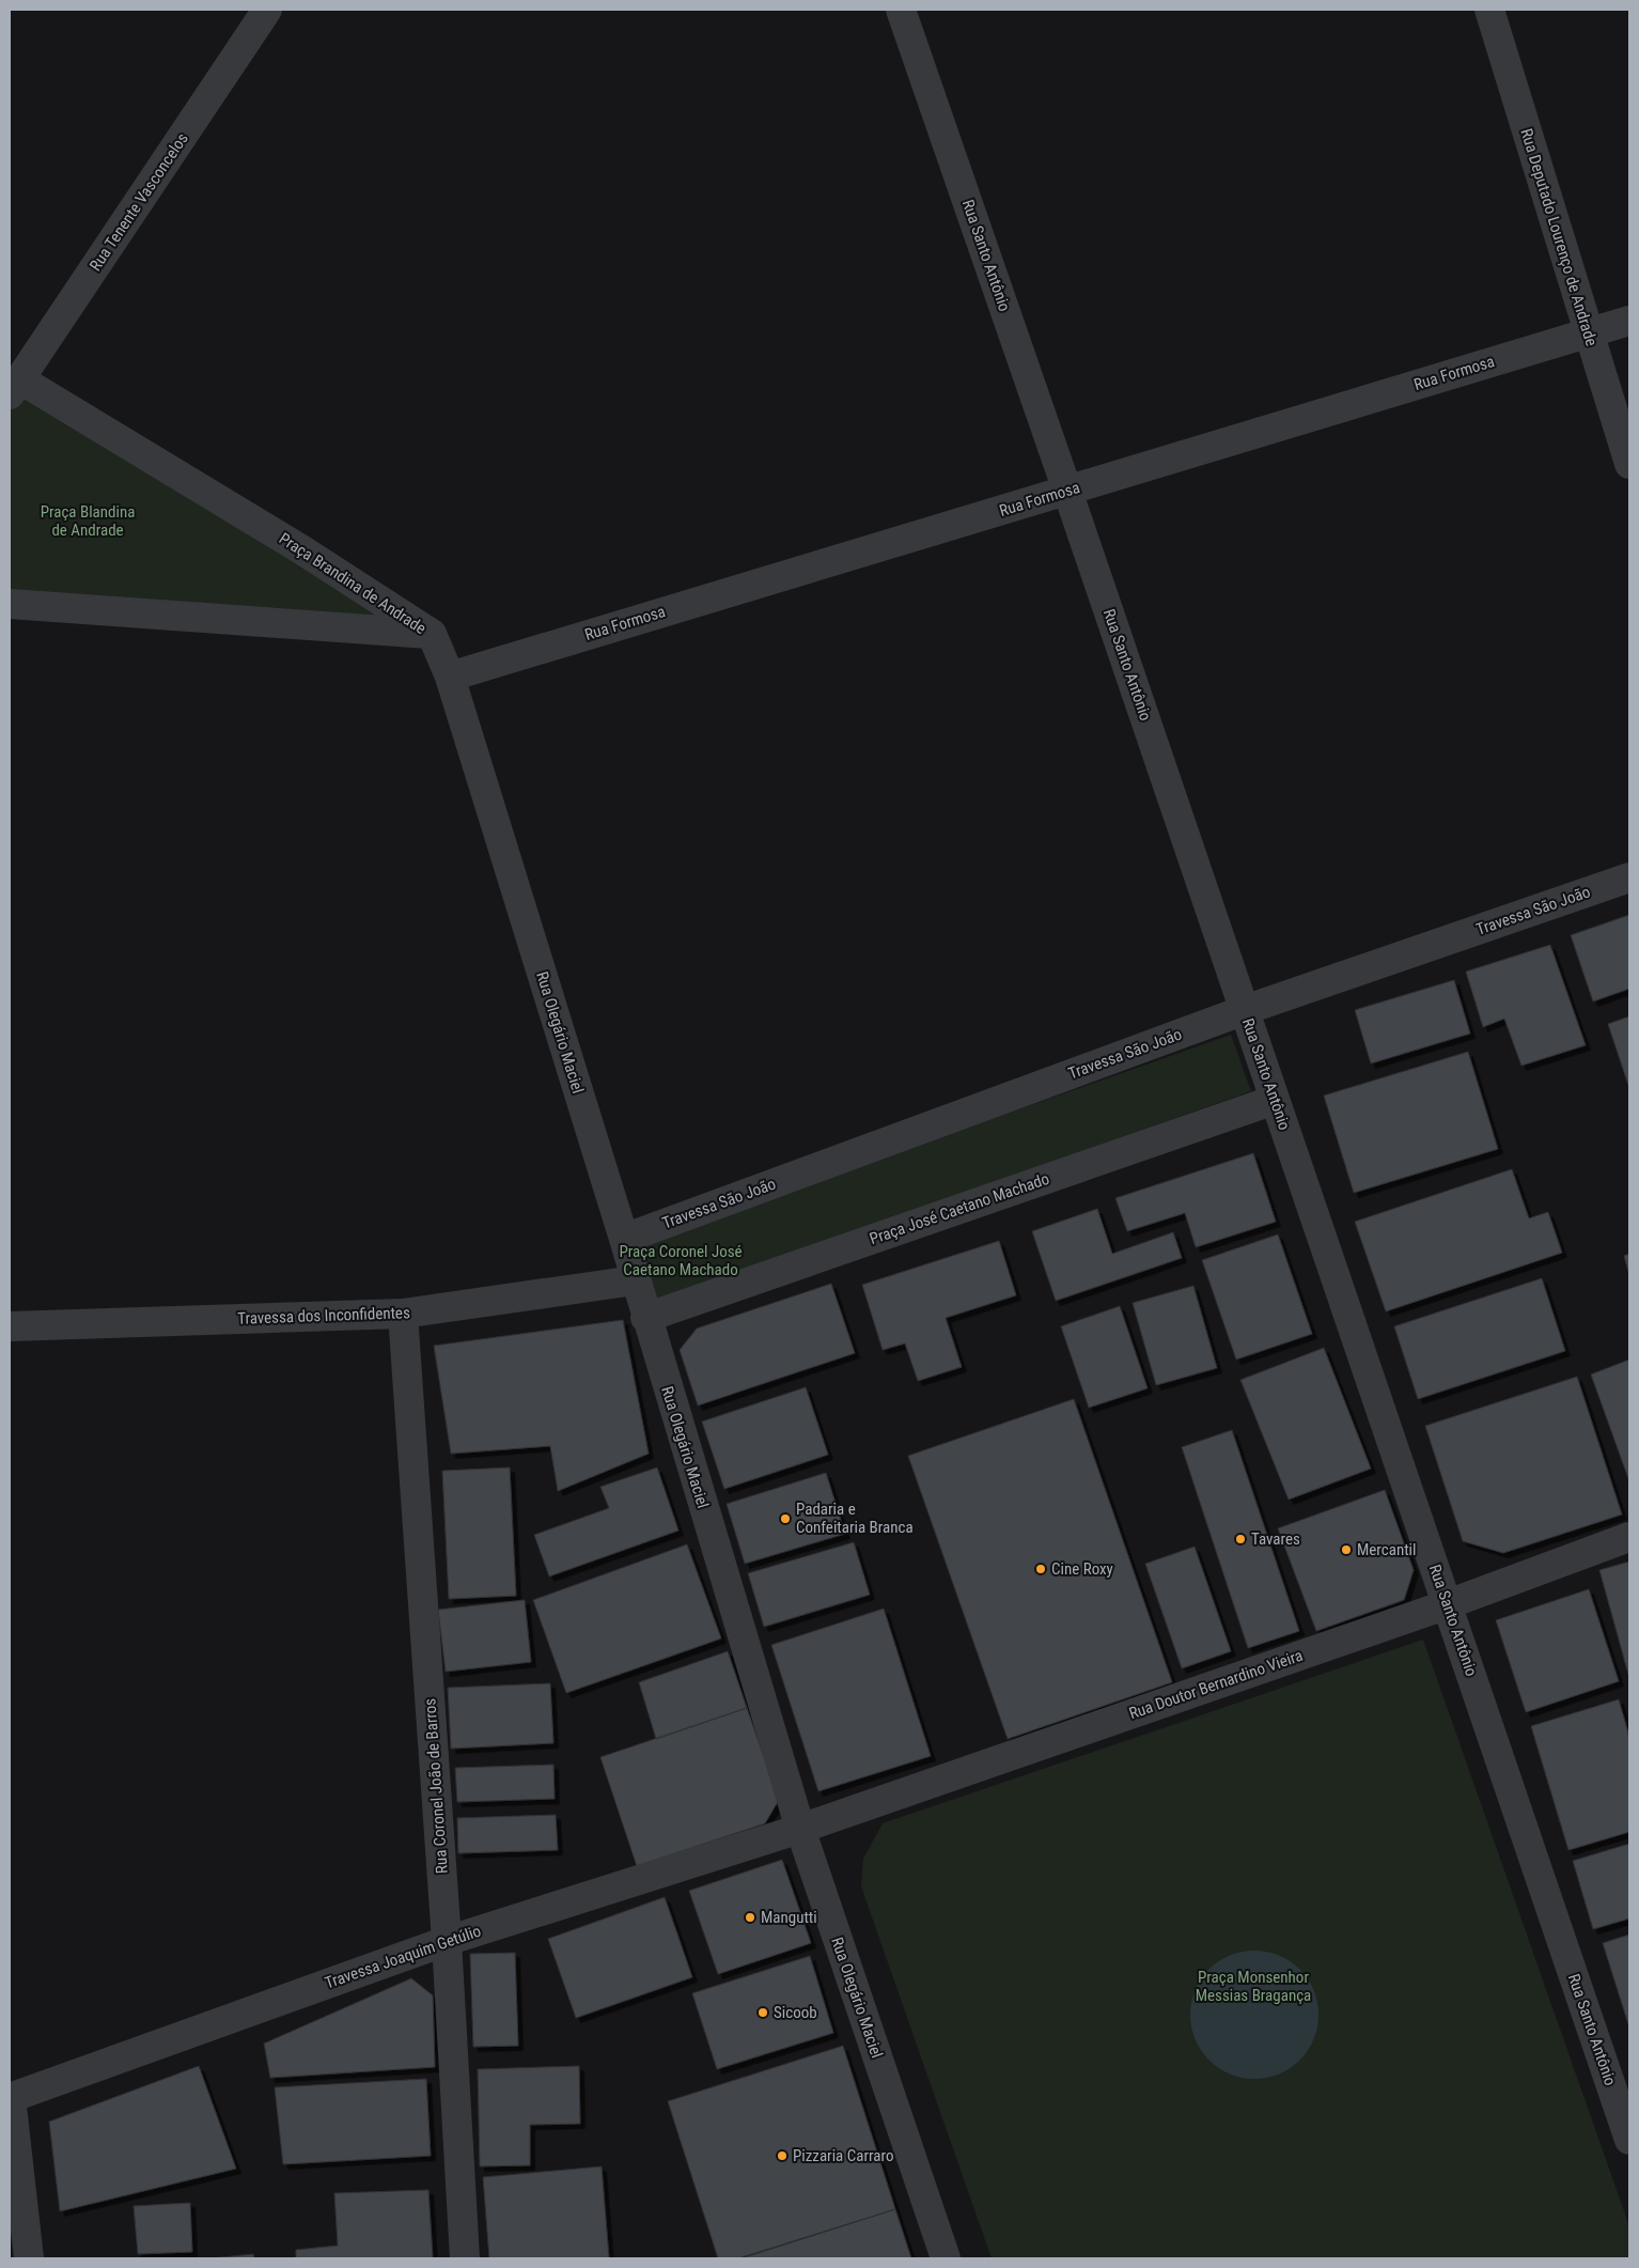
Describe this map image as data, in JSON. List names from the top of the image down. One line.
{"streets":{"street":["Rua Tenente Vasconcelos","Rua Deputado Lourenço de Andrade","Rua Santo Antônio","Rua Formosa","Praça Brandina de Andrade","Travessa São João","Rua Olegário Maciel","Praça José Caetano Machado","Travessa dos Inconfidentes","Rua Doutor Bernardino Vieira","Rua Coronel João de Barros","Travessa Joaquim Getúlio"]},"crossings":[["Rua Tenente Vasconcelos","Praça Brandina de Andrade"],["Rua Deputado Lourenço de Andrade","Rua Formosa"],["Rua Santo Antônio","Rua Formosa"],["Rua Santo Antônio","Travessa São João"],["Rua Santo Antônio","Praça José Caetano Machado"],["Rua Santo Antônio","Rua Doutor Bernardino Vieira"],["Rua Formosa","Rua Olegário Maciel"],["Praça Brandina de Andrade","Rua Olegário Maciel"],["Travessa São João","Rua Olegário Maciel"],["Rua Olegário Maciel","Praça José Caetano Machado"],["Rua Olegário Maciel","Travessa dos Inconfidentes"],["Rua Olegário Maciel","Rua Doutor Bernardino Vieira"],["Rua Olegário Maciel","Travessa Joaquim Getúlio"],["Travessa dos Inconfidentes","Rua Coronel João de Barros"],["Rua Doutor Bernardino Vieira","Travessa Joaquim Getúlio"],["Rua Coronel João de Barros","Travessa Joaquim Getúlio"]],"parks":["Praça Blandina de Andrade","Praça Coronel José Caetano Machado","Praça Monsenhor Messias Bragança"],"places":["Padaria e Confeitaria Branca","Tavares","Mercantil","Cine Roxy","Mangutti","Sicoob","Pizzaria Carraro"]}
